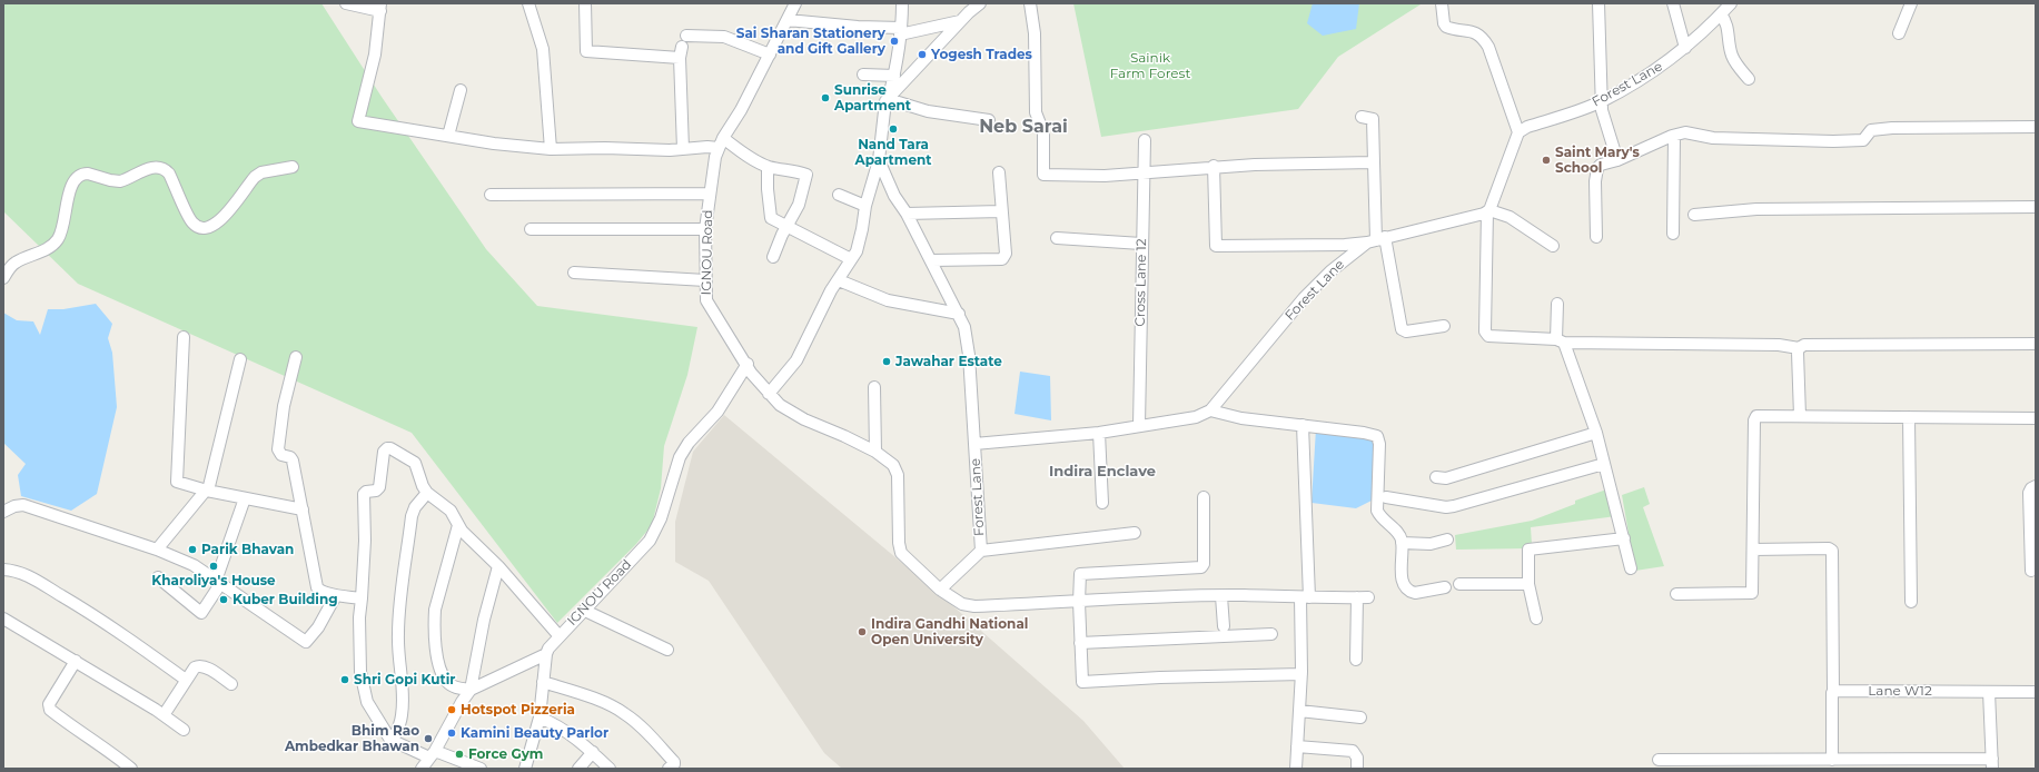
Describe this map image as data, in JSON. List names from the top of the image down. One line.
{"streets":{"street":["Forest Lane","IGNOU Road","Cross Lane 12","Lane W12"]},"crossings":[["Forest Lane","Cross Lane 12"]],"districts":["Neb Sarai","Indira Enclave"],"parks":["Sainik Farm Forest"],"places":["Sai Sharan Stationery and Gift Gallery","Yogesh Trades","Sunrise Apartment","Nand Tara Apartment","Saint Mary's School","Jawahar Estate","Parik Bhavan","Kharoliya's House","Kuber Building","Indira Gandhi National Open University","Shri Gopi Kutir","Hotspot Pizzeria","Kamini Beauty Parlor","Bhim Rao Ambedkar Bhawan","Force Gym"]}
